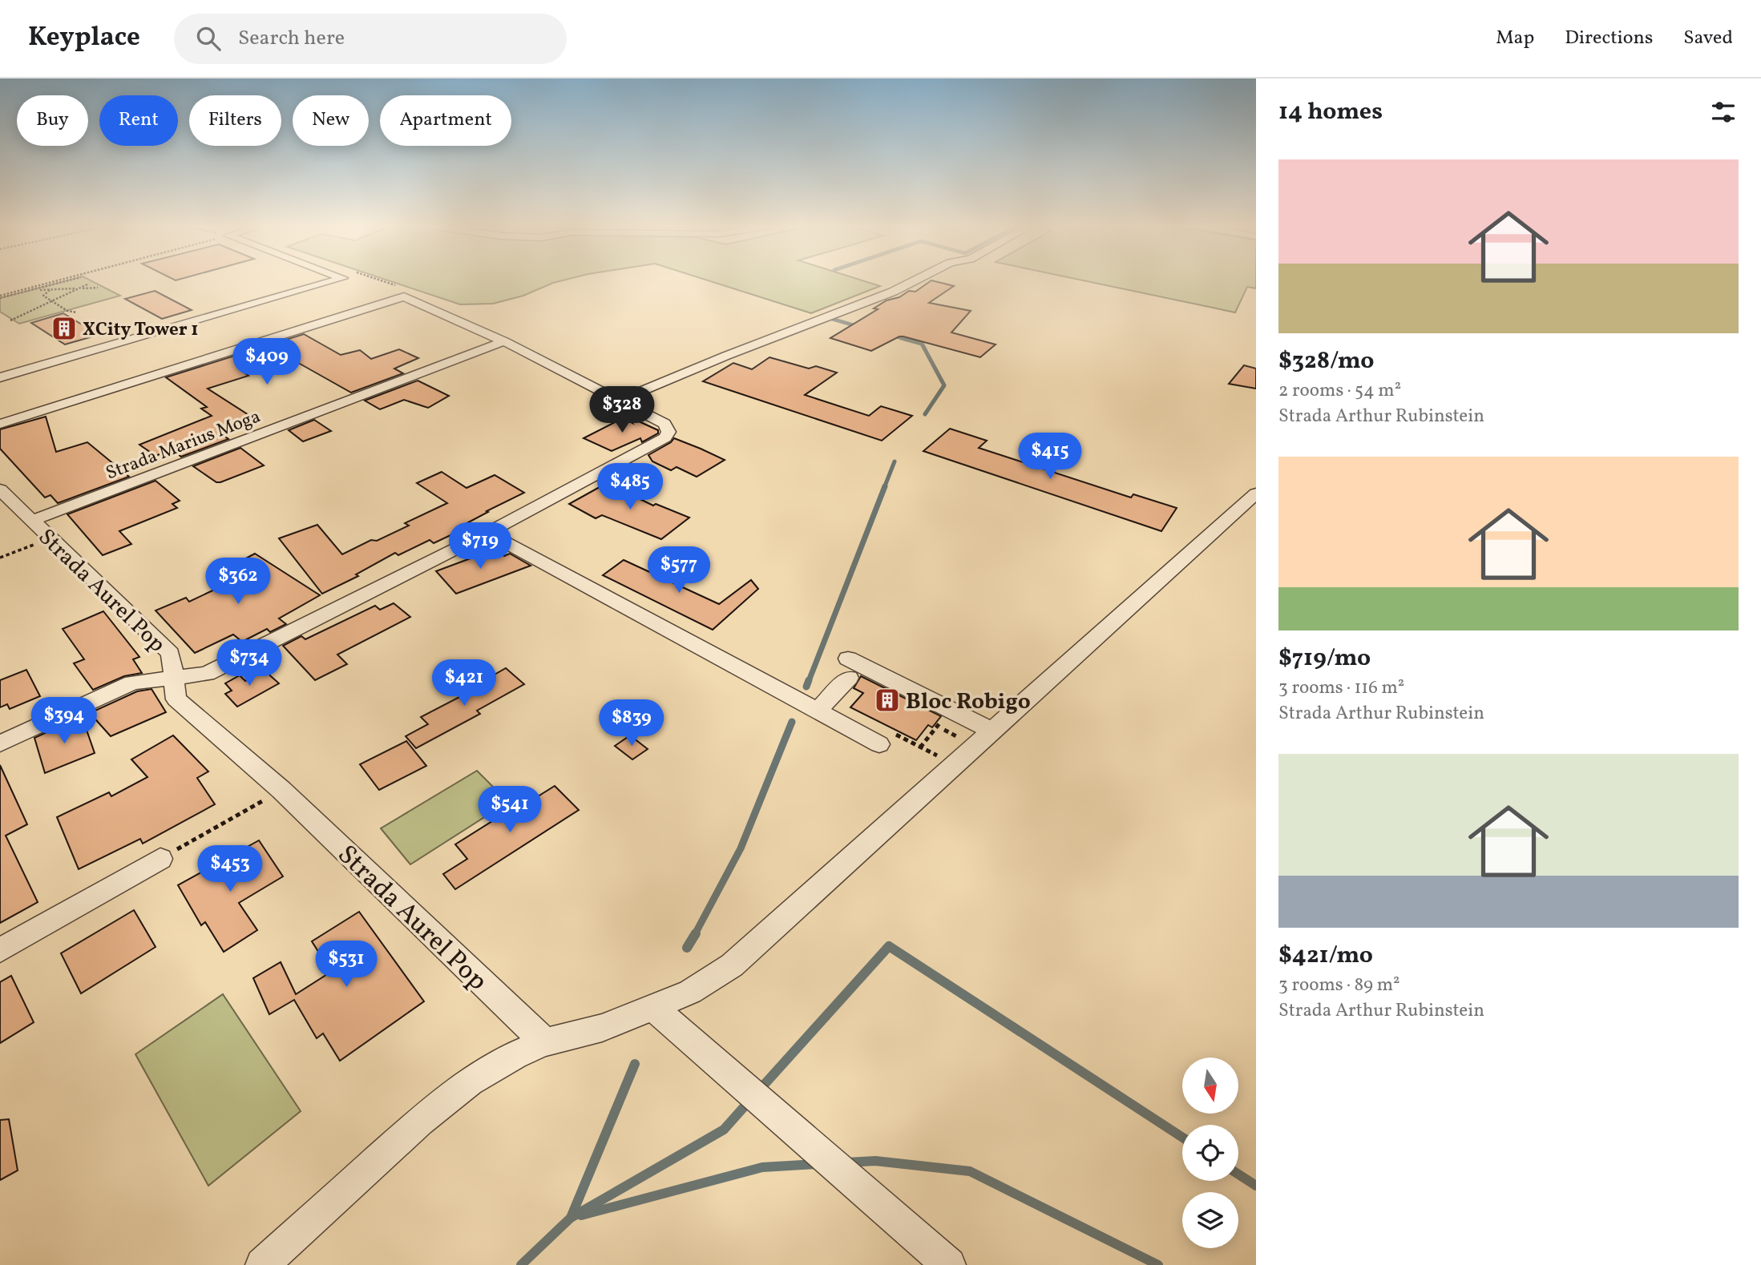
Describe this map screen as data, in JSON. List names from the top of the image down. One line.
{"streets":{"street":["Strada Marius Moga","Strada Aurel Pop"]},"crossings":[["Strada Marius Moga","Strada Aurel Pop"]],"places":{"building":["XCity Tower 1","Bloc Robigo"]},"north":"bottom","page":{"header":"Keyplace","search":"Search here","nav":["Map","Directions","Saved"],"heading":"14 homes","chip":["Buy","Rent","Filters","New","Apartment"],"list":[{"name":"$328/mo","note":"2 rooms · 54 m² · Strada Arthur Rubinstein"},{"name":"$719/mo","note":"3 rooms · 116 m² · Strada Arthur Rubinstein"},{"name":"$421/mo","note":"3 rooms · 89 m² · Strada Arthur Rubinstein"}],"price":["$409","$328","$415","$485","$719","$577","$362","$734","$421","$394","$839","$541","$453","$531"]}}
